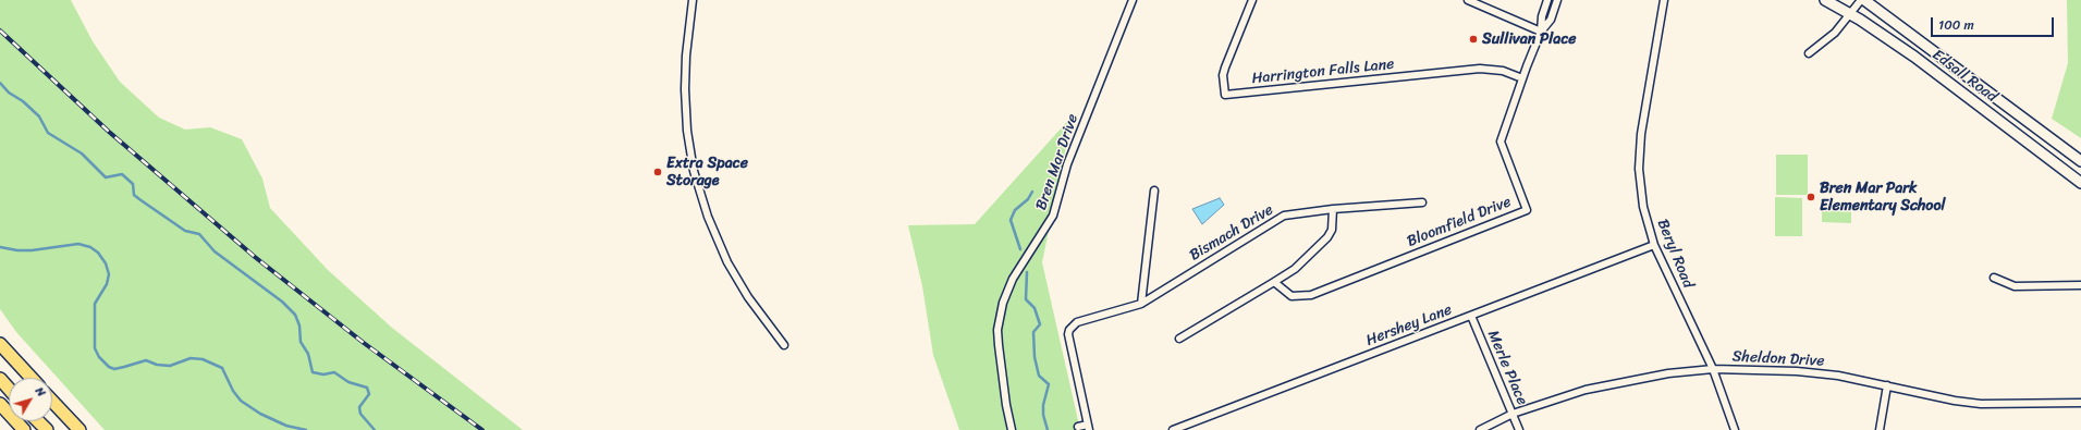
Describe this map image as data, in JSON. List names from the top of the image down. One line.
{"streets":{"main road":["Edsall Road"],"street":["Harrington Falls Lane","Bren Mar Drive","Bloomfield Drive","Bismach Drive","Beryl Road","Hershey Lane","Sheldon Drive","Merle Place"]},"crossings":[["Harrington Falls Lane","Bloomfield Drive"],["Beryl Road","Hershey Lane"],["Beryl Road","Sheldon Drive"],["Hershey Lane","Merle Place"],["Sheldon Drive","Merle Place"]],"places":["Sullivan Place","Extra Space Storage","Bren Mar Park Elementary School"],"scale_bar":"100 m","north":"top right"}
